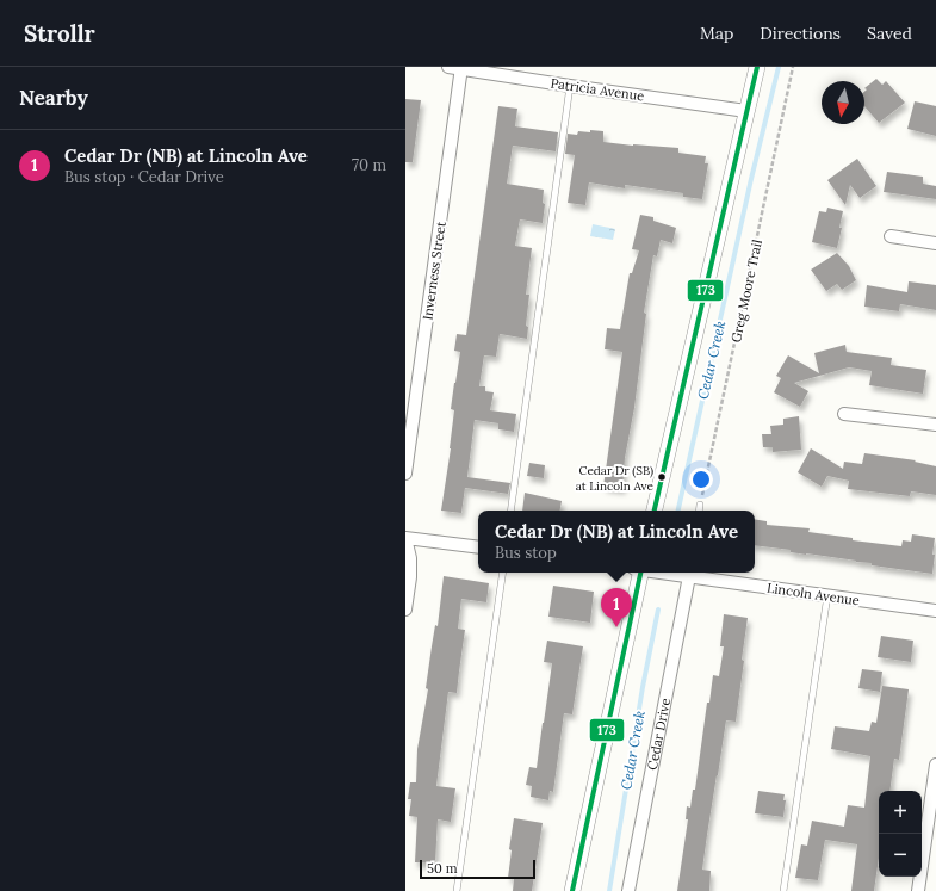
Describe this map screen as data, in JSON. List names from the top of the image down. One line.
{"streets":{"street":["Patricia Avenue","Inverness Street","Lincoln Avenue","Cedar Drive"],"path":["Greg Moore Trail"]},"crossings":[["Patricia Avenue","Inverness Street"],["Lincoln Avenue","Cedar Drive"]],"water":["Cedar Creek"],"places":["Cedar Dr (SB) at Lincoln Ave"],"lines":["transit line 173"],"scale_bar":"50 m","north":"bottom","page":{"header":"Strollr","nav":["Map","Directions","Saved"],"heading":"Nearby","list":[{"mark":"1","name":"Cedar Dr (NB) at Lincoln Ave","note":"Bus stop · Cedar Drive","value":"70 m"}],"popup":["Cedar Dr (NB) at Lincoln Ave","Bus stop"],"pins":"1","map_buttons":["+","−"],"scale":"50 m"}}
